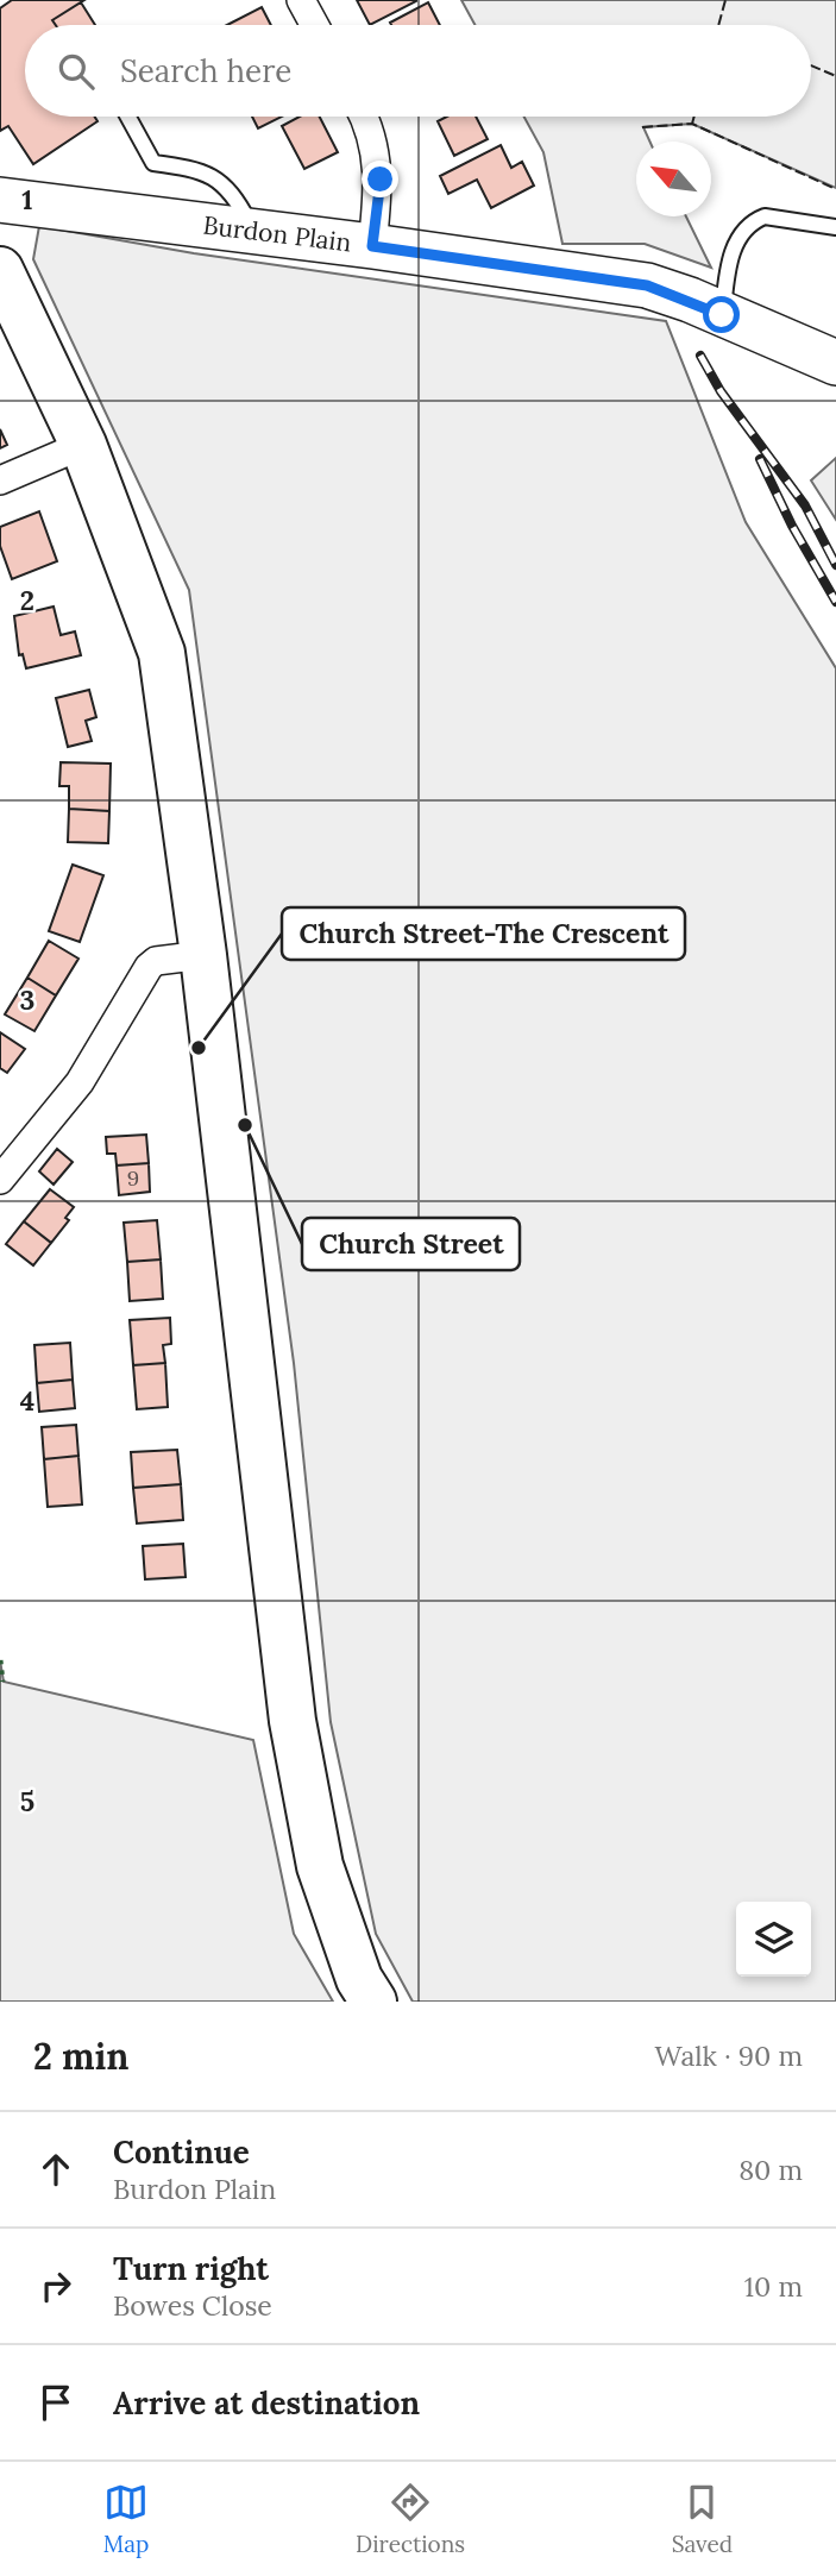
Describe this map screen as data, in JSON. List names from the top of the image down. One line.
{"streets":{"main road":["Burdon Plain"]},"places":["Church Street-The Crescent","Church Street"],"house_numbers":["9"],"north":"top left","page":{"search":"Search here","heading":["2 min","Walk · 90 m"],"list":[["Continue","Burdon Plain","80 m"],["Turn right","Bowes Close","10 m"],"Arrive at destination"],"nav":["Map","Directions","Saved"]},"grid":{"rows":["1","2","3","4","5"]}}
